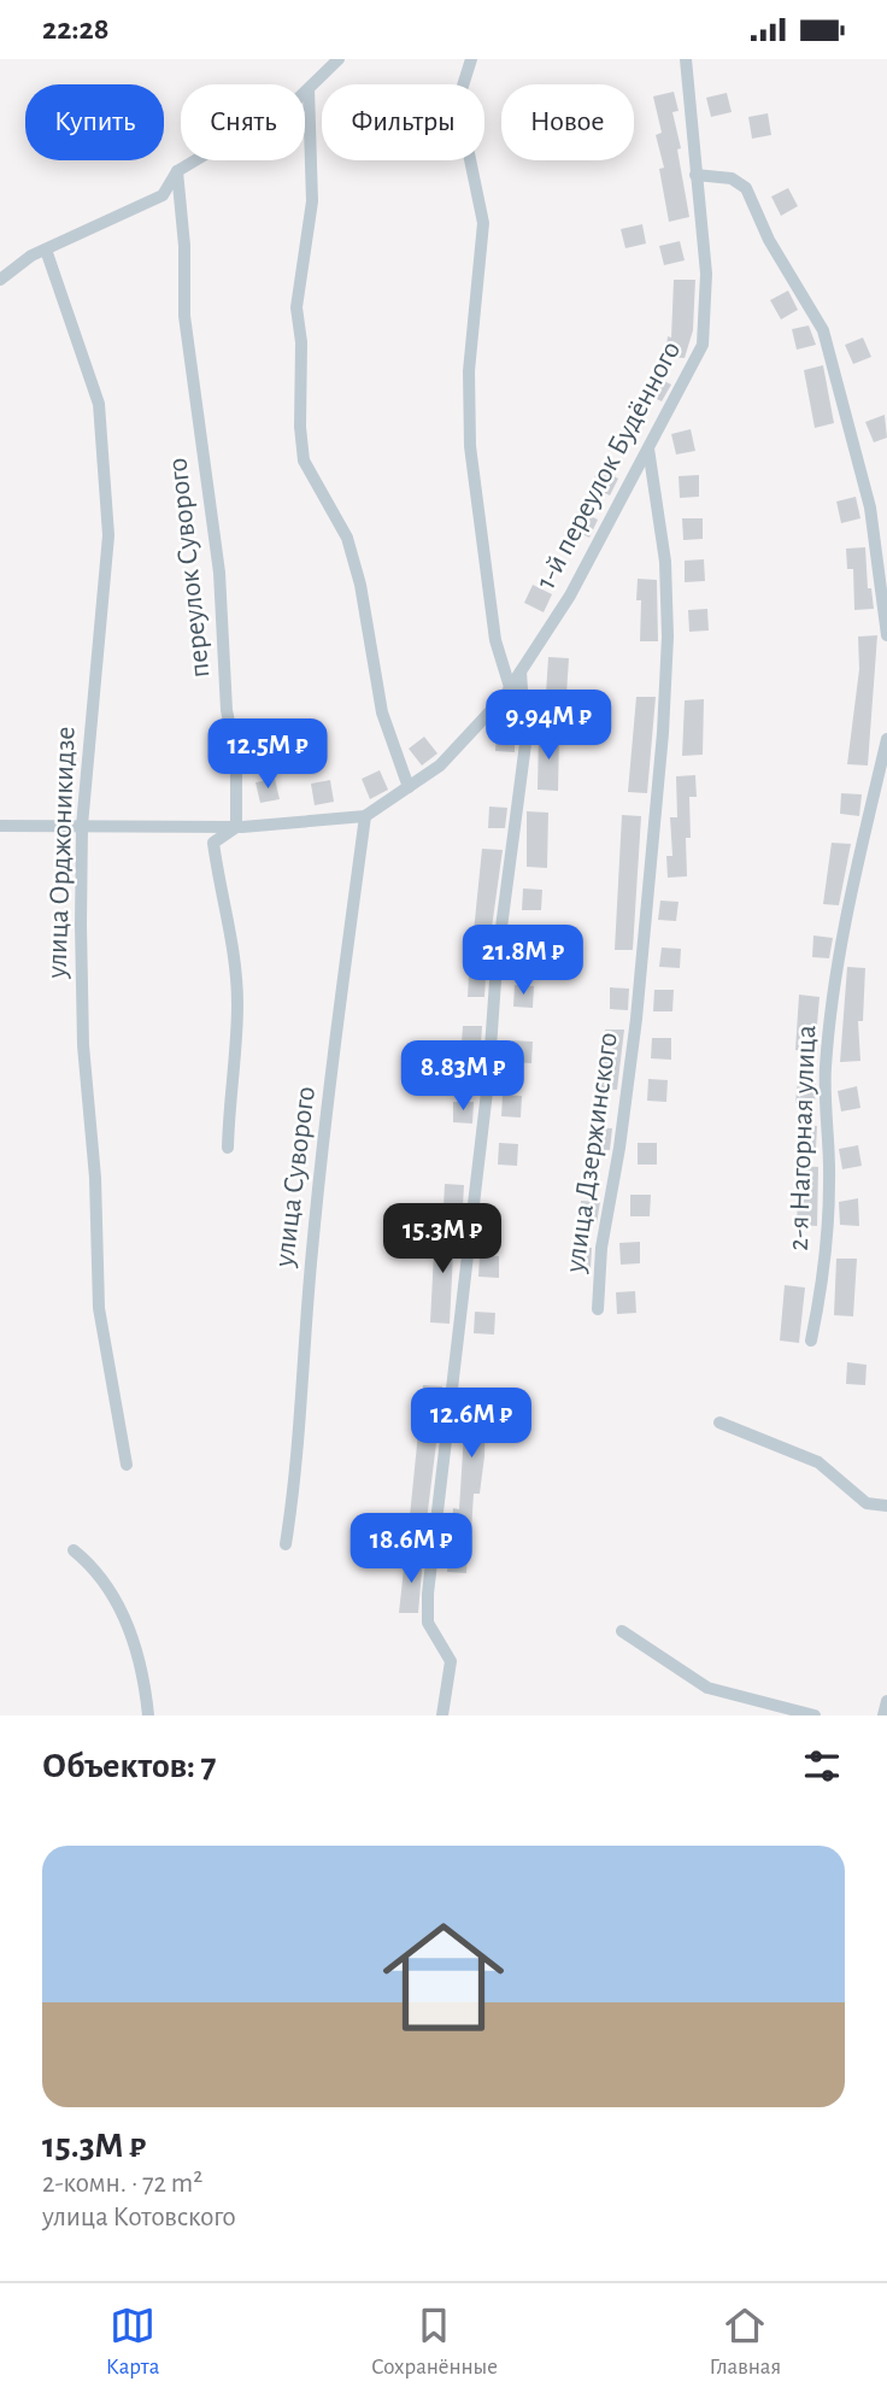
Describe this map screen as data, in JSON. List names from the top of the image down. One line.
{"streets":{"street":["1-й переулок Будённого","переулок Суворого","улица Орджоникидзе","2-я Нагорная улица","улица Дзержинского","улица Суворого"]},"crossings":[["1-й переулок Будённого","улица Дзержинского"],["1-й переулок Будённого","улица Суворого"]],"page":{"status":"22:28","chip":["Купить","Снять","Фильтры","Новое"],"price":["9.94M ₽","12.5M ₽","21.8M ₽","8.83M ₽","15.3M ₽","12.6M ₽","18.6M ₽"],"heading":"Объектов: 7","list":[{"name":"15.3M ₽","note":"2-комн. · 72 m² · улица Котовского"}],"tabs":["Карта","Сохранённые","Главная"]}}
